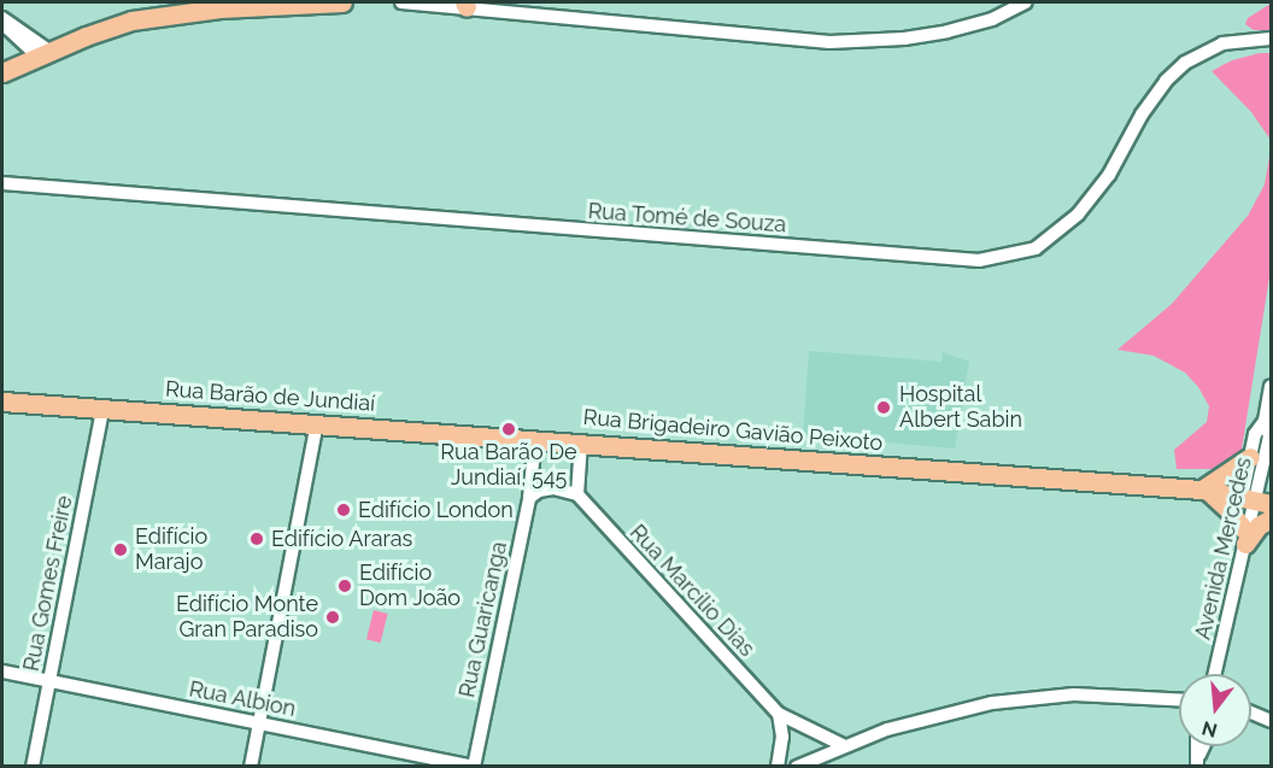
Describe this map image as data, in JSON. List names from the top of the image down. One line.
{"streets":{"main road":["Rua Barão de Jundiaí","Rua Brigadeiro Gavião Peixoto"],"street":["Rua Tomé de Souza","Avenida Mercedes","Rua Gomes Freire","Rua Marcílio Dias","Rua Guaricanga","Rua Albion"]},"crossings":[["Rua Barão de Jundiaí","Rua Brigadeiro Gavião Peixoto"],["Rua Barão de Jundiaí","Rua Gomes Freire"],["Rua Barão de Jundiaí","Rua Guaricanga"],["Rua Brigadeiro Gavião Peixoto","Avenida Mercedes"],["Rua Brigadeiro Gavião Peixoto","Rua Guaricanga"],["Rua Gomes Freire","Rua Albion"],["Rua Guaricanga","Rua Albion"]],"places":["Hospital Albert Sabin","Rua Barão De Jundiaí, 545","Edifício London","Edifício Araras","Edifício Marajo","Edifício Dom João","Edifício Monte Gran Paradiso"],"north":"bottom"}
